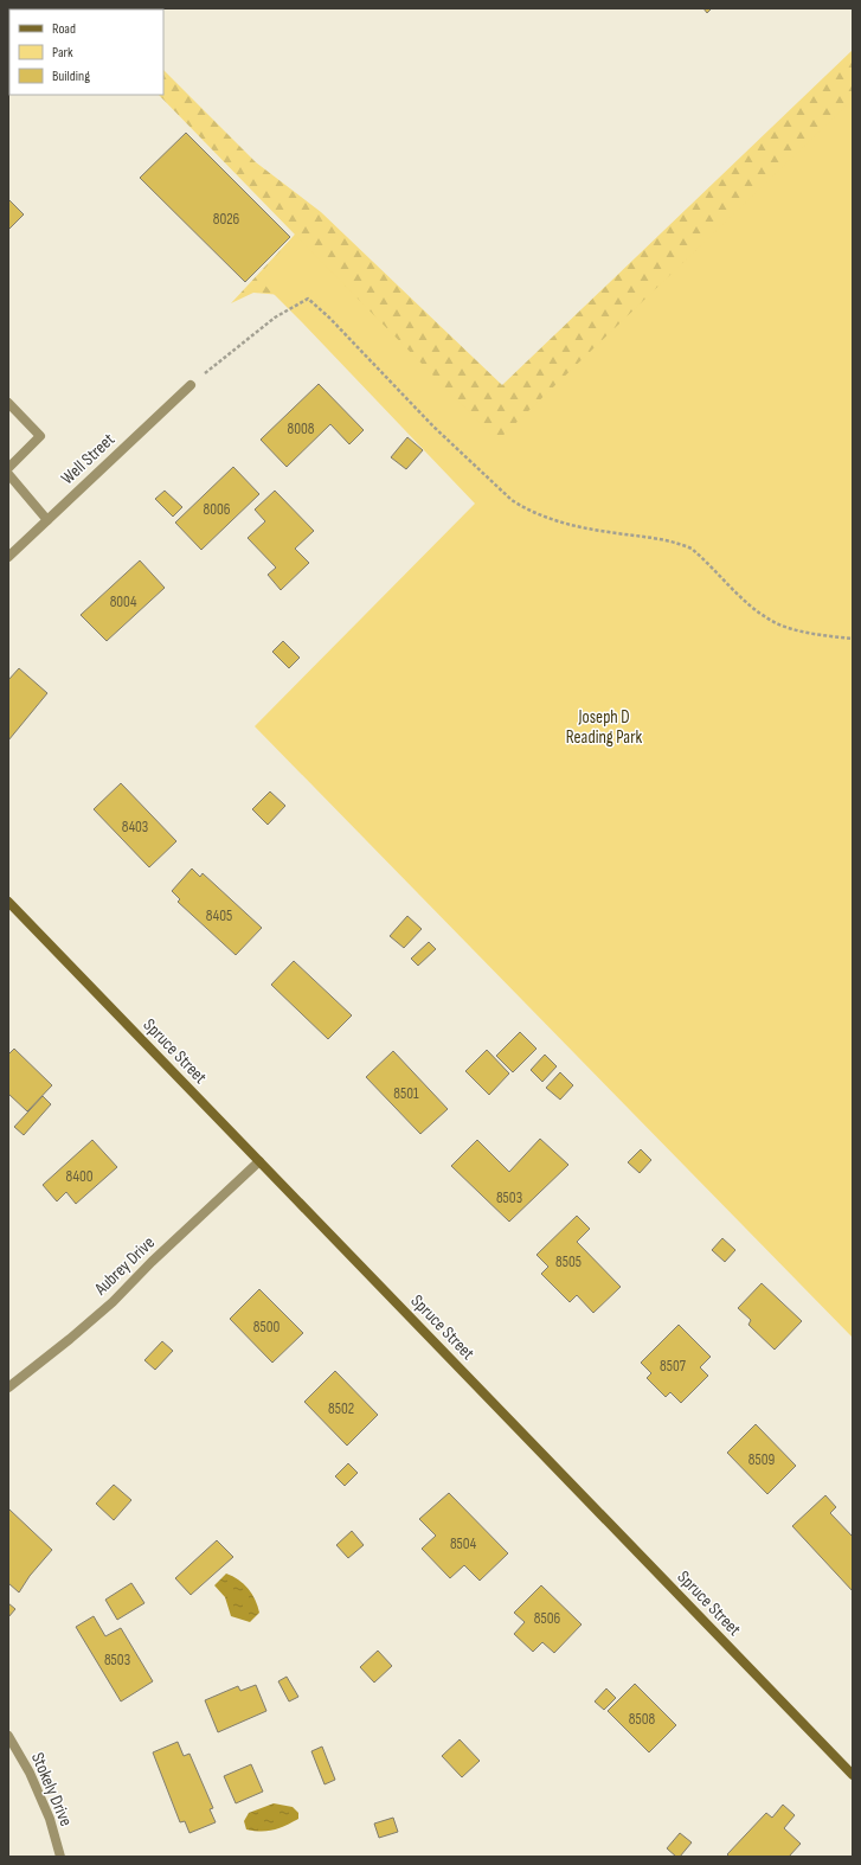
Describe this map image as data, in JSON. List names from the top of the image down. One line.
{"streets":{"street":["Well Street","Spruce Street","Aubrey Drive","Stokely Drive"]},"crossings":[["Spruce Street","Aubrey Drive"]],"parks":["Joseph D Reading Park"],"house_numbers":["8026","8008","8006","8004","8403","8405","8501","8400","8503","8505","8500","8507","8502","8509","8504","8506","8503","8508"],"legend":["Road","Park","Building"]}
